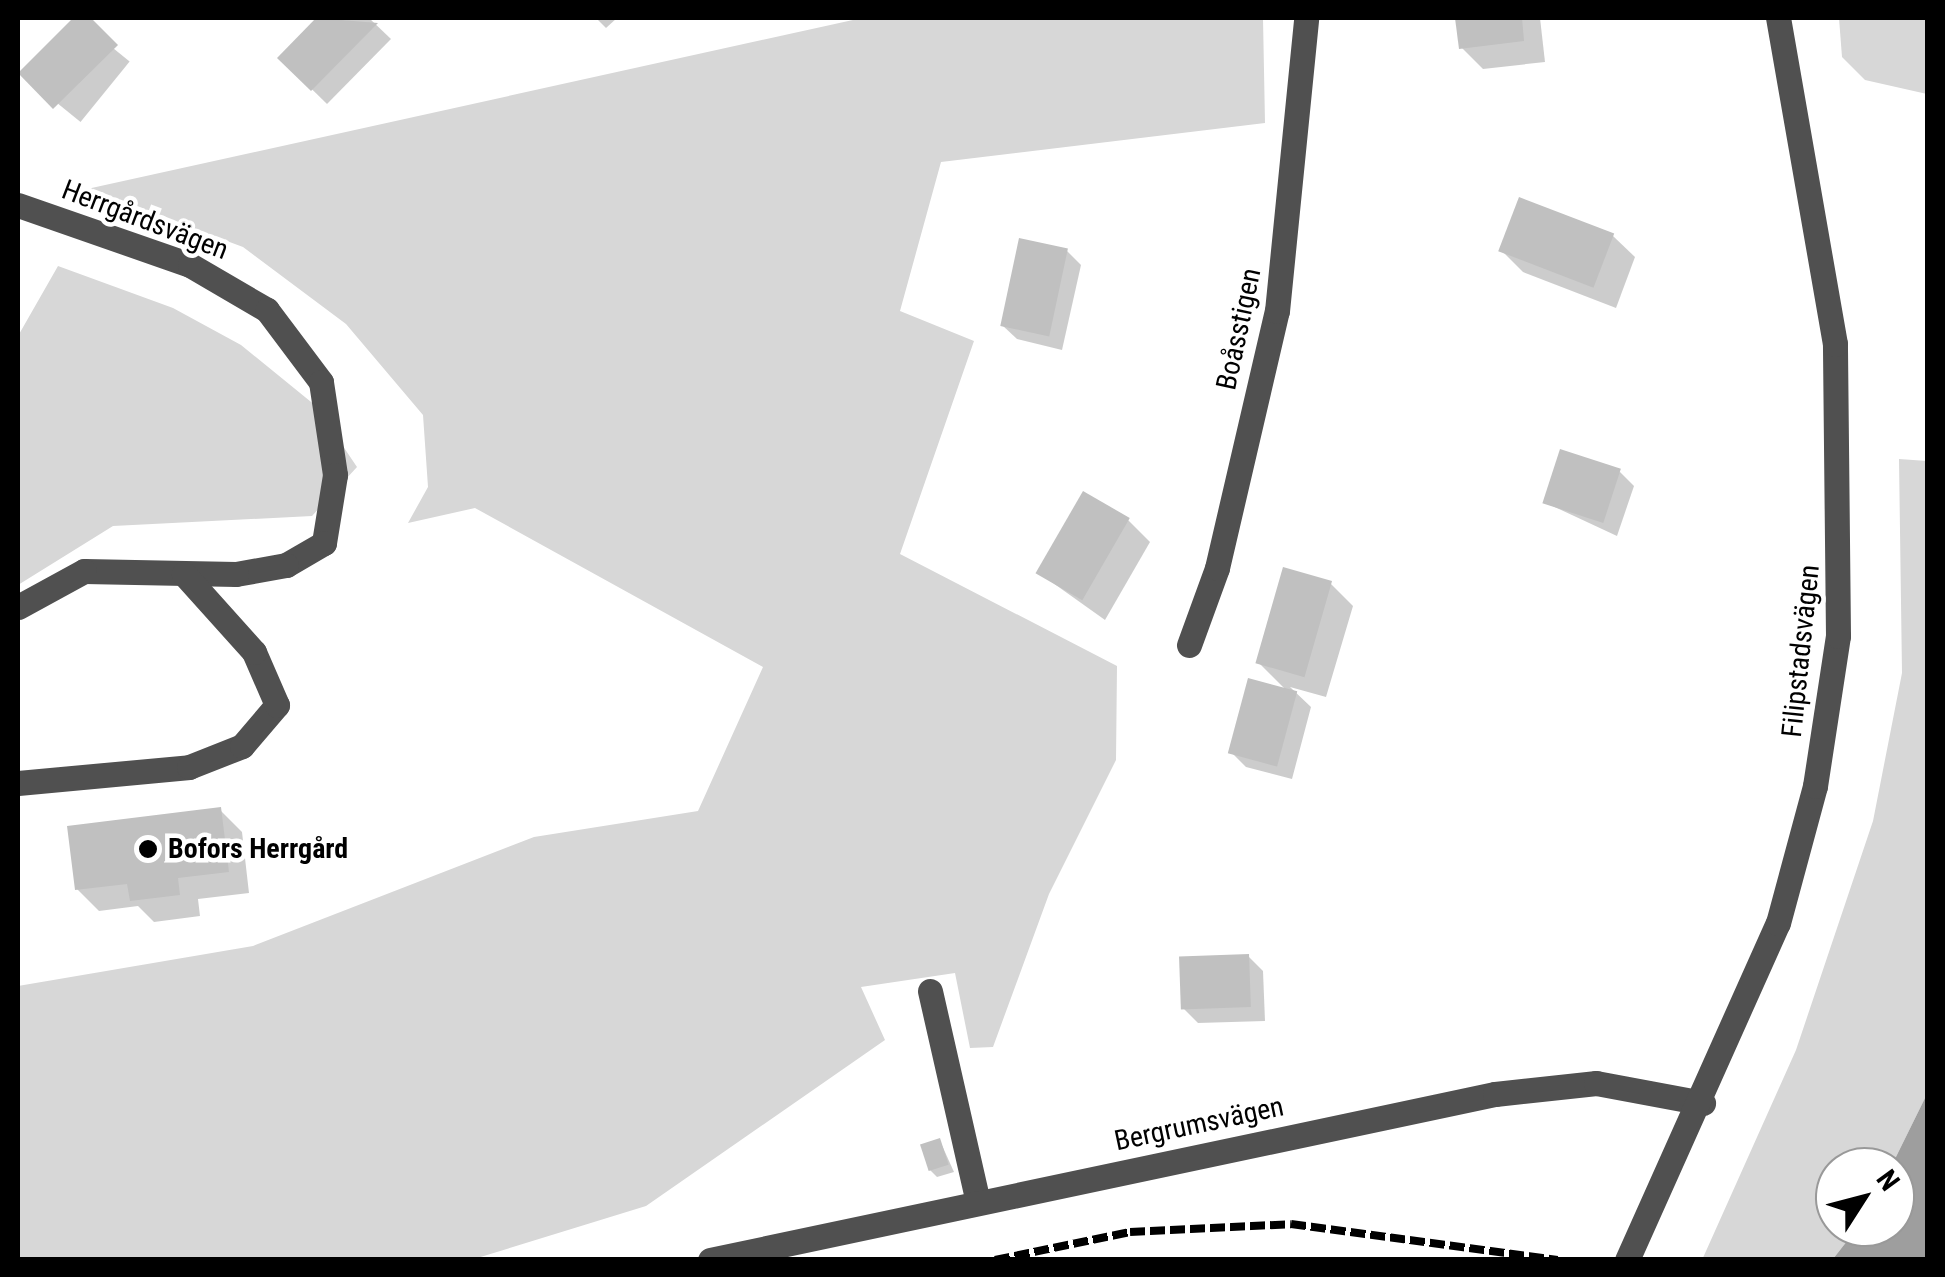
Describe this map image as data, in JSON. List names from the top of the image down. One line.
{"streets":{"street":["Herrgårdsvägen","Boåsstigen","Filipstadsvägen","Bergrumsvägen"]},"crossings":[["Filipstadsvägen","Bergrumsvägen"]],"places":["Bofors Herrgård"],"north":"top right"}
